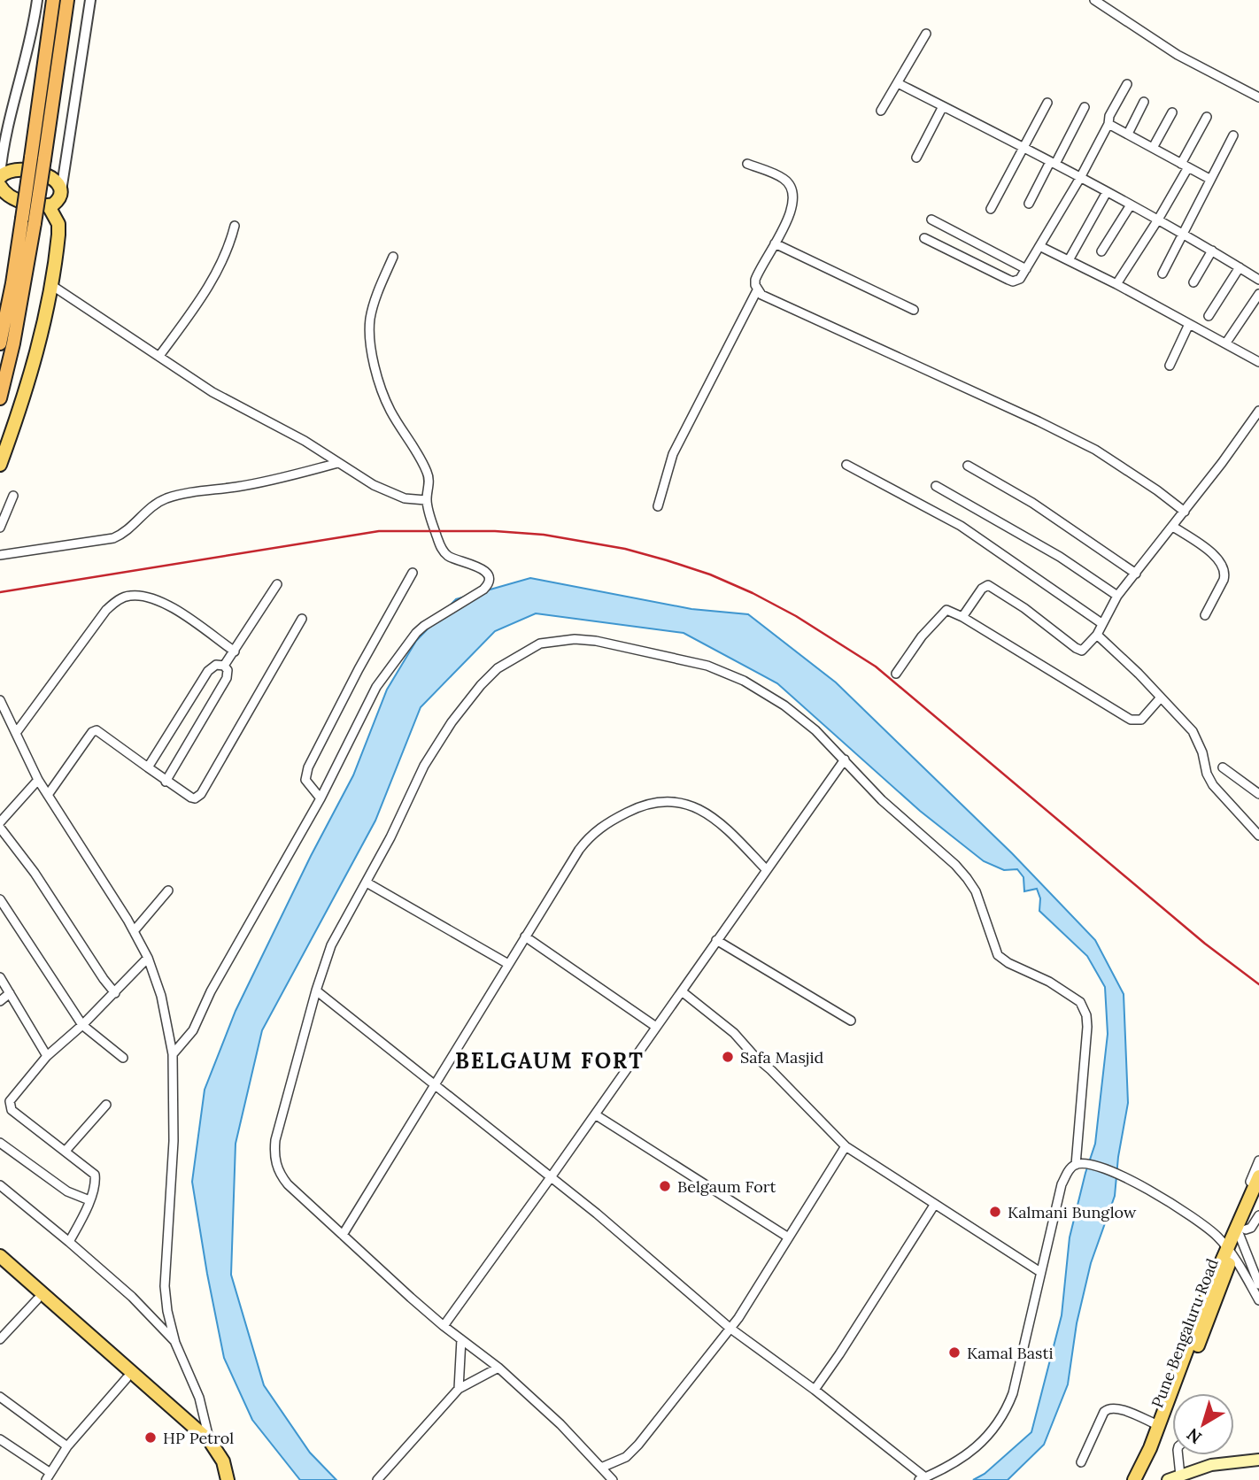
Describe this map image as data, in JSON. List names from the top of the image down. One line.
{"streets":{"main road":["Pune Bengaluru Road"]},"districts":["BELGAUM FORT"],"places":["Safa Masjid","Belgaum Fort","Kalmani Bunglow","Kamal Basti","HP Petrol"],"north":"bottom left"}
